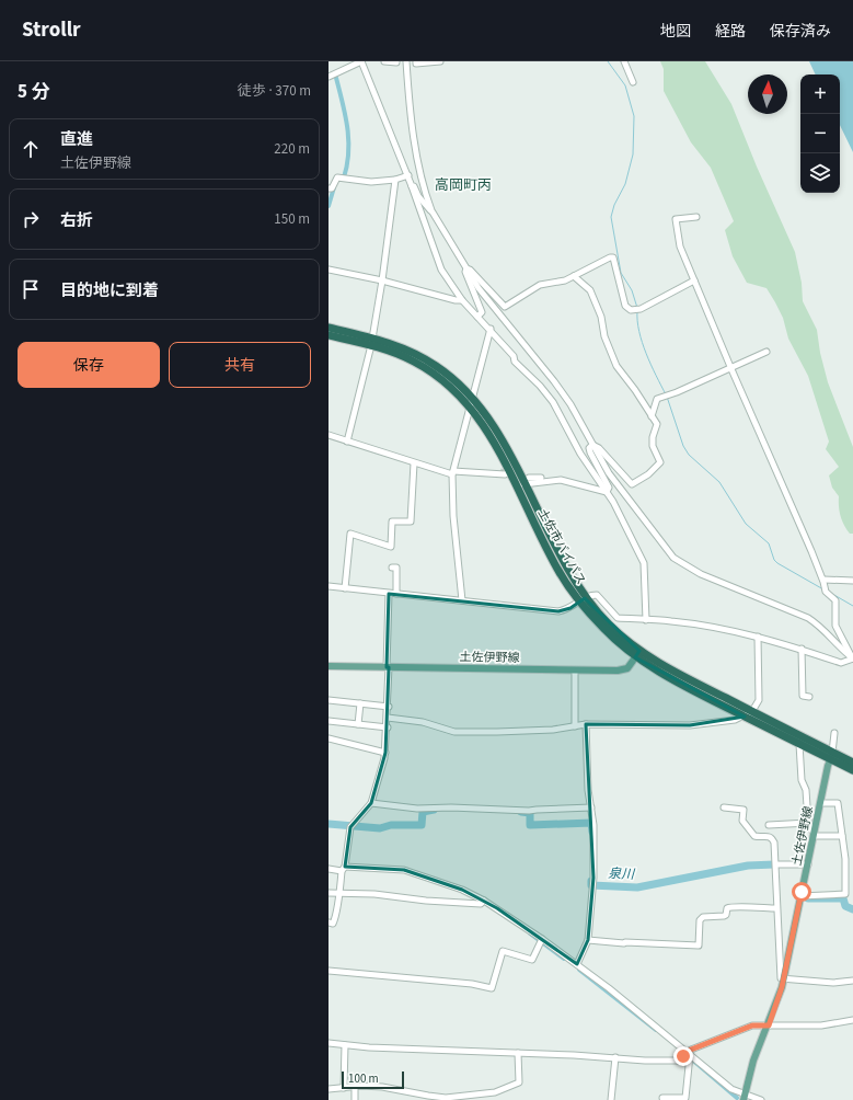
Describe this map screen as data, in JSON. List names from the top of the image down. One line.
{"streets":{"highway":["土佐市バイパス"],"main road":["土佐伊野線"]},"crossings":[["土佐市バイパス","土佐伊野線"]],"districts":["高岡町丙"],"water":["泉川"],"scale_bar":"100 m","north":"top","page":{"header":"Strollr","nav":["地図","経路","保存済み"],"heading":["5 分","徒歩 · 370 m"],"map_buttons":["+","−"],"list":[["直進","土佐伊野線","220 m"],["右折","150 m"],"目的地に到着"],"buttons":["保存","共有"],"scale":"100 m"}}
